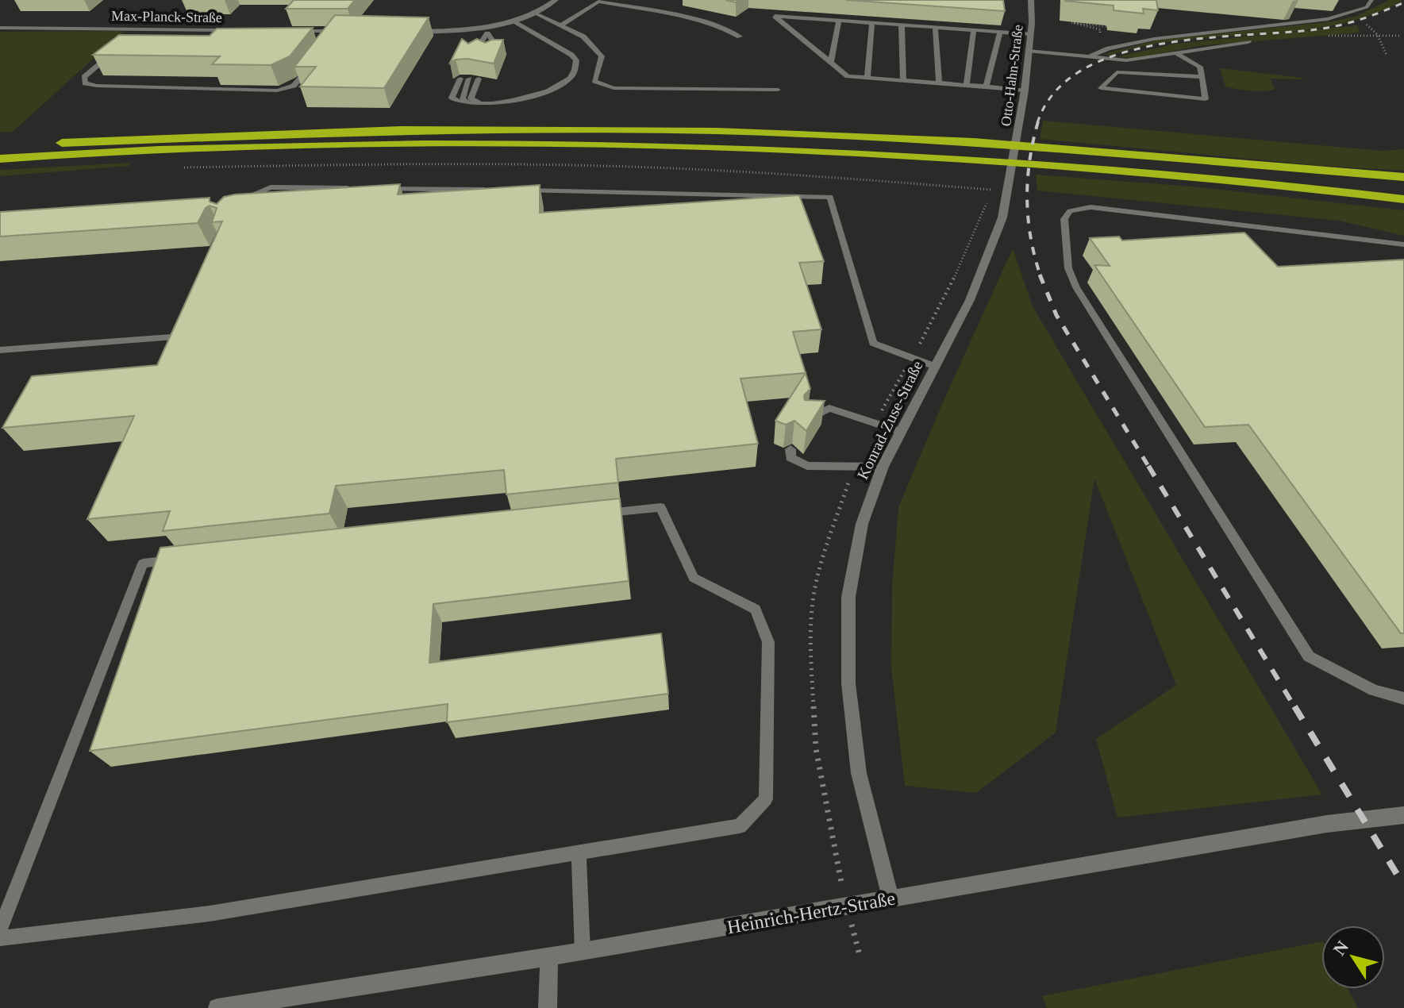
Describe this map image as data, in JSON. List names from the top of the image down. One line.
{"streets":{"street":["Max-Planck-Straße","Otto-Hahn-Straße","Konrad-Zuse-Straße","Heinrich-Hertz-Straße"]},"crossings":[["Otto-Hahn-Straße","Konrad-Zuse-Straße"],["Konrad-Zuse-Straße","Heinrich-Hertz-Straße"]],"north":"top left"}
